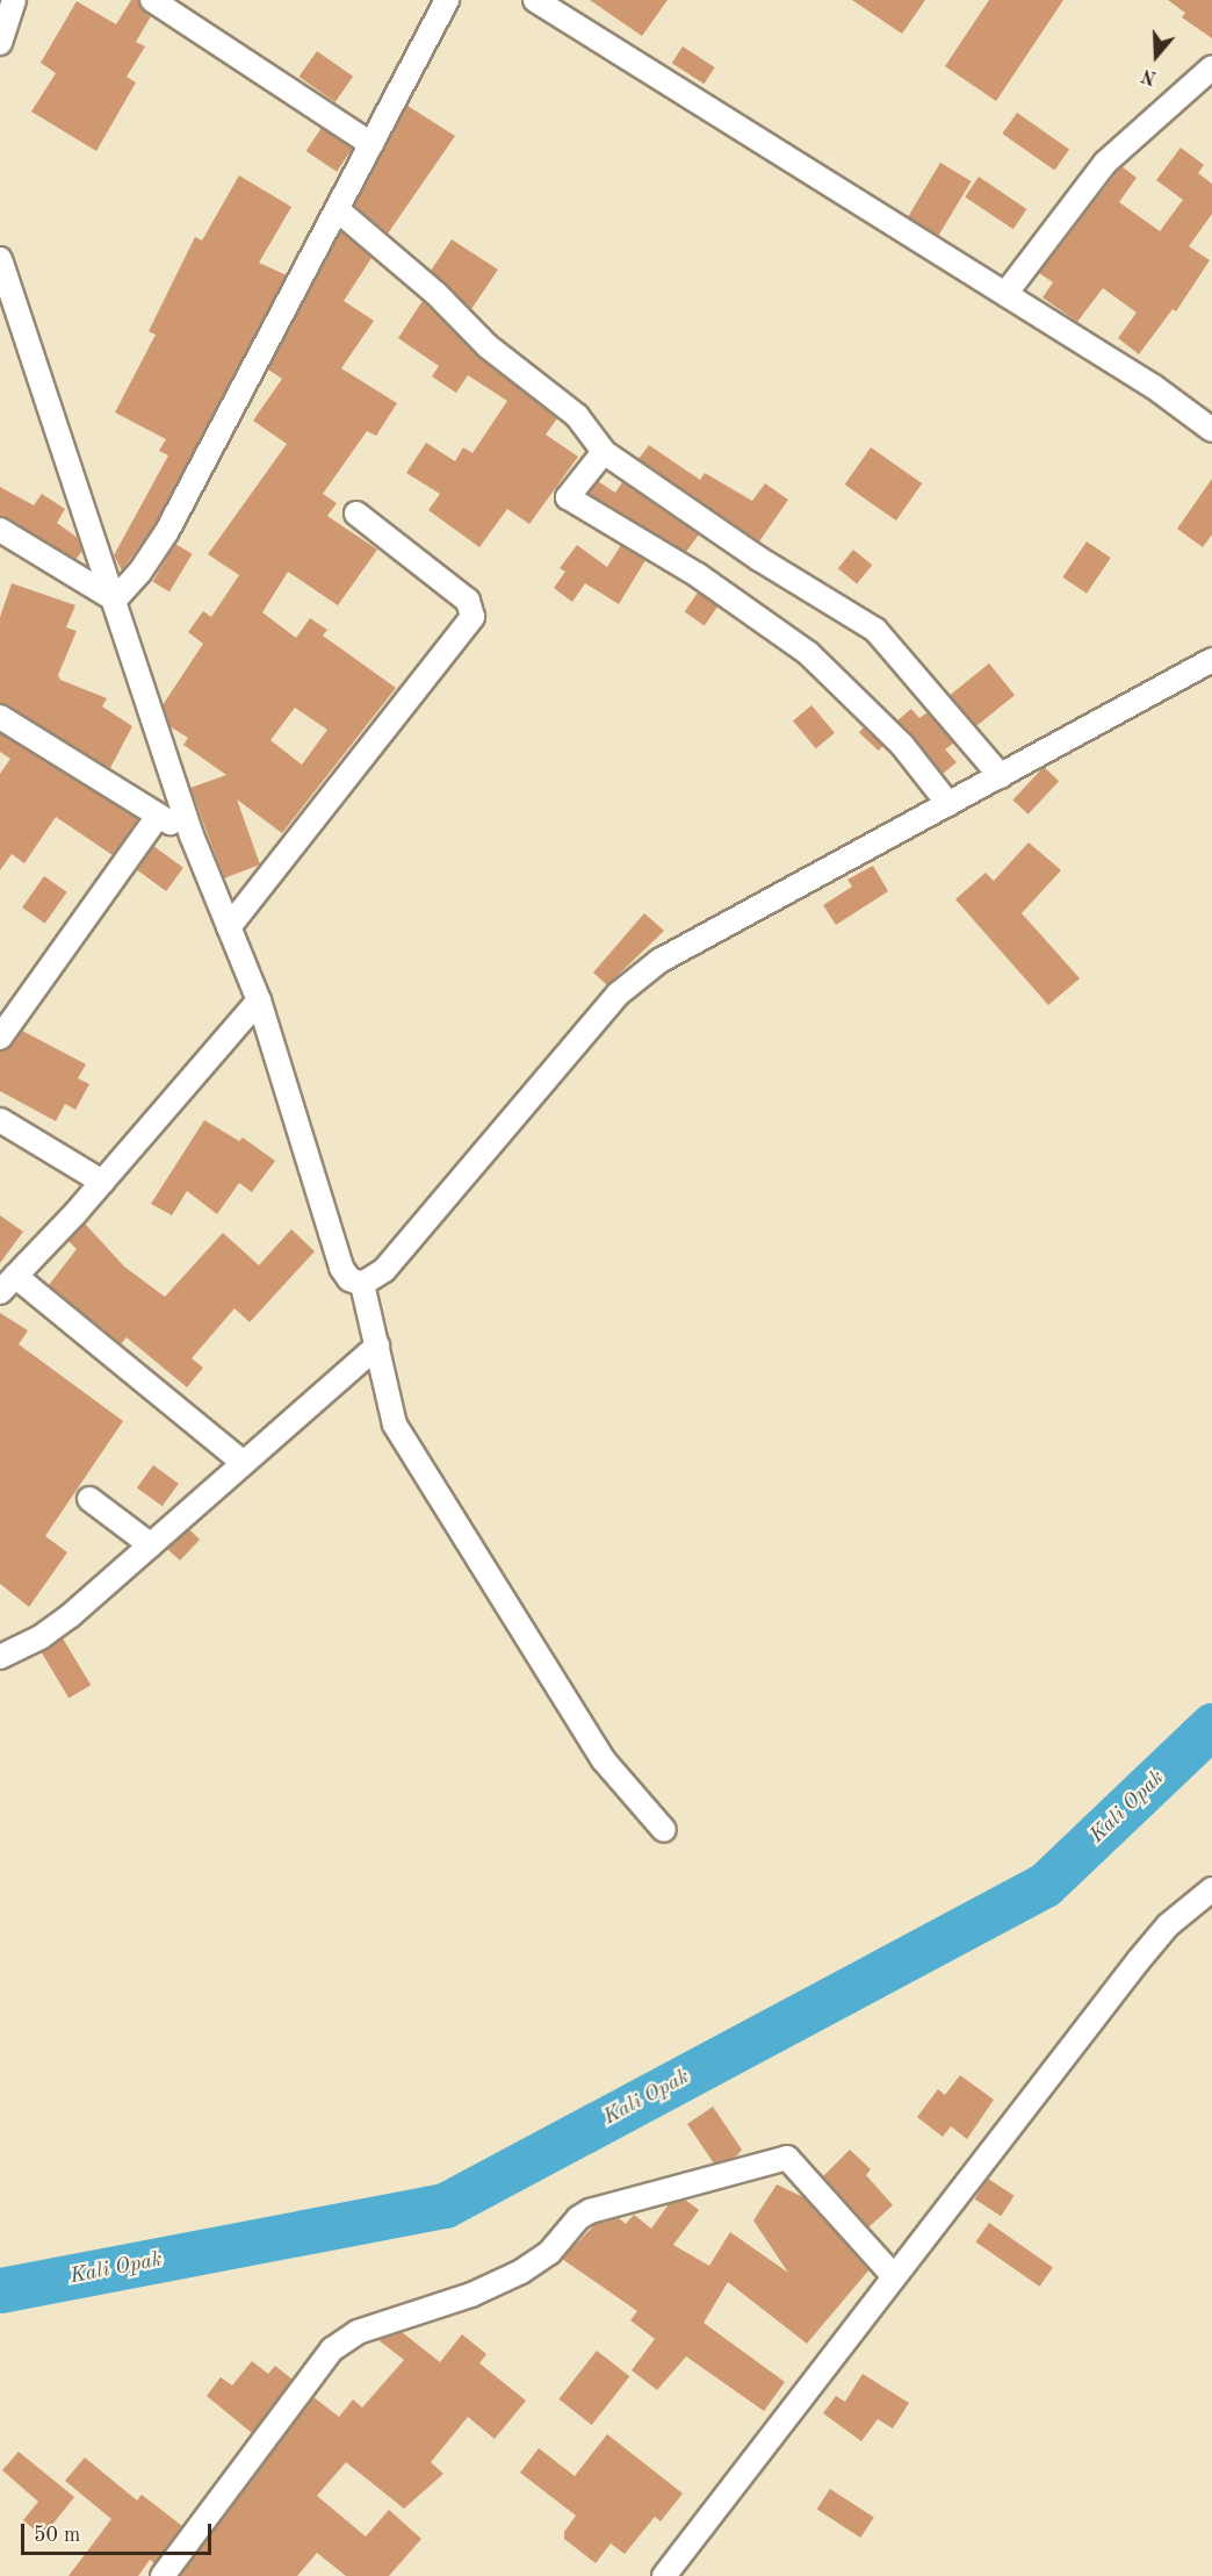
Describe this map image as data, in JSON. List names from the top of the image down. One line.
{"water":["Kali Opak"],"scale_bar":"50 m","north":"bottom"}
